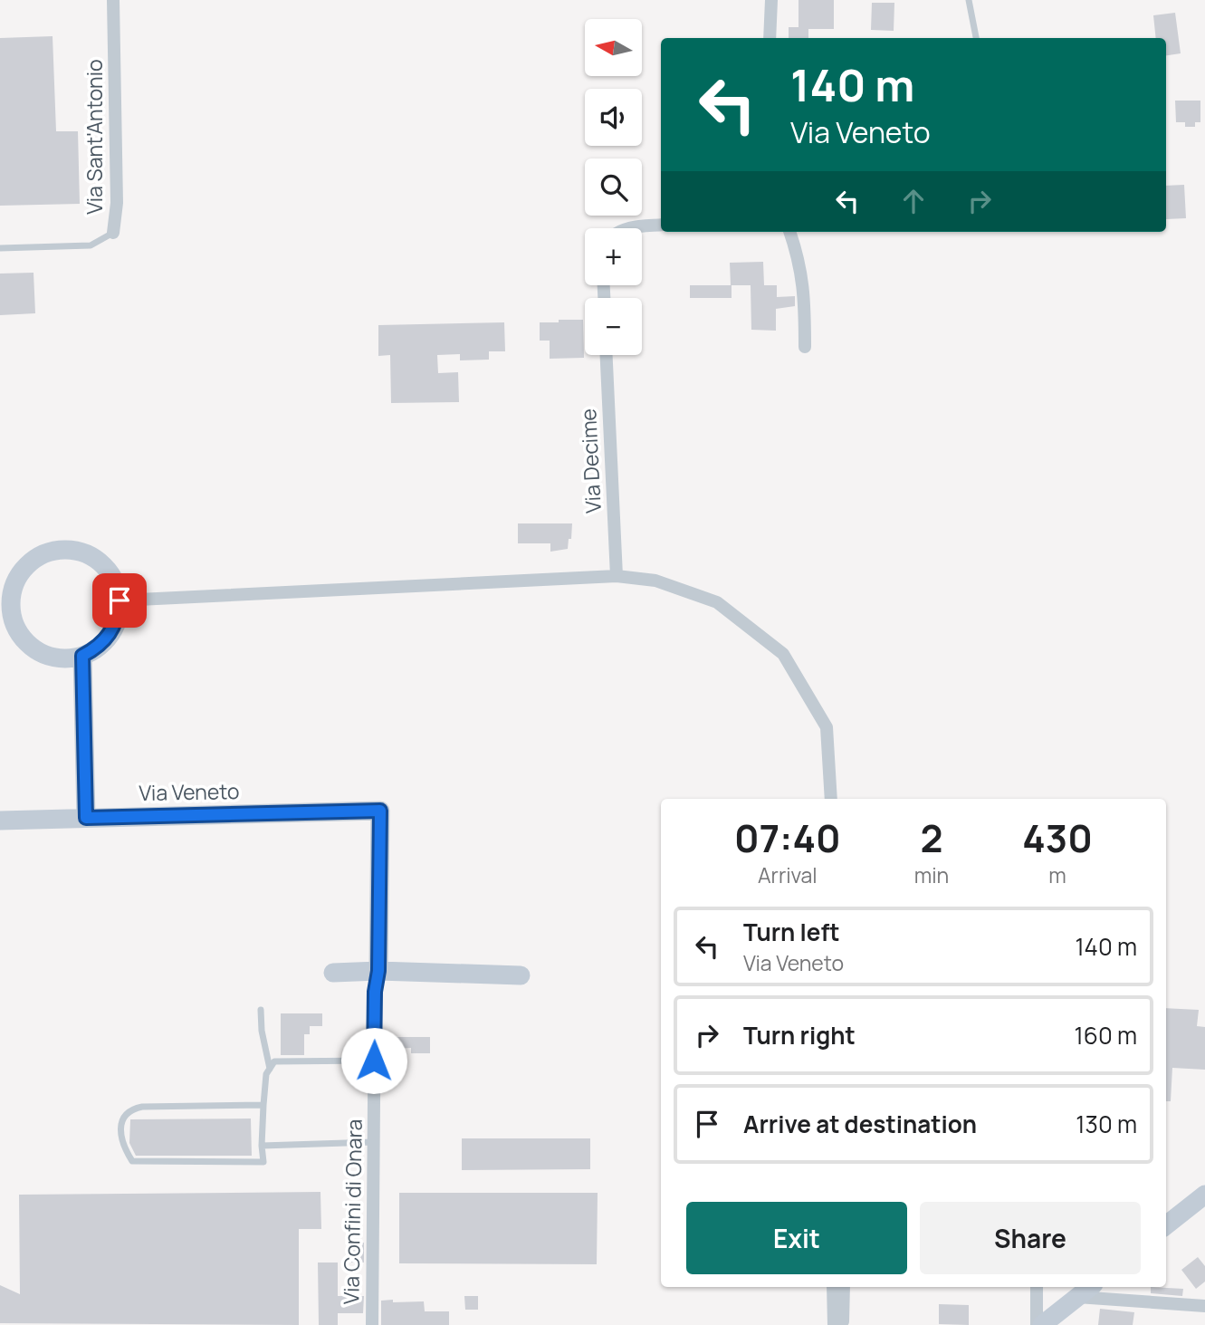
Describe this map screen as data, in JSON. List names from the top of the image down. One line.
{"streets":{"street":["Via Sant'Antonio","Via Decime","Via Veneto","Via Confini di Onara"]},"crossings":[["Via Veneto","Via Confini di Onara"]],"north":"left","page":{"map_buttons":["+","−"],"turn":["140 m","Via Veneto"],"eta":["07:40","Arrival","2","min","430","m"],"list":[{"name":"Turn left","note":"Via Veneto","value":"140 m"},{"name":"Turn right","value":"160 m"},{"name":"Arrive at destination","value":"130 m"}],"buttons":["Exit","Share"]}}
